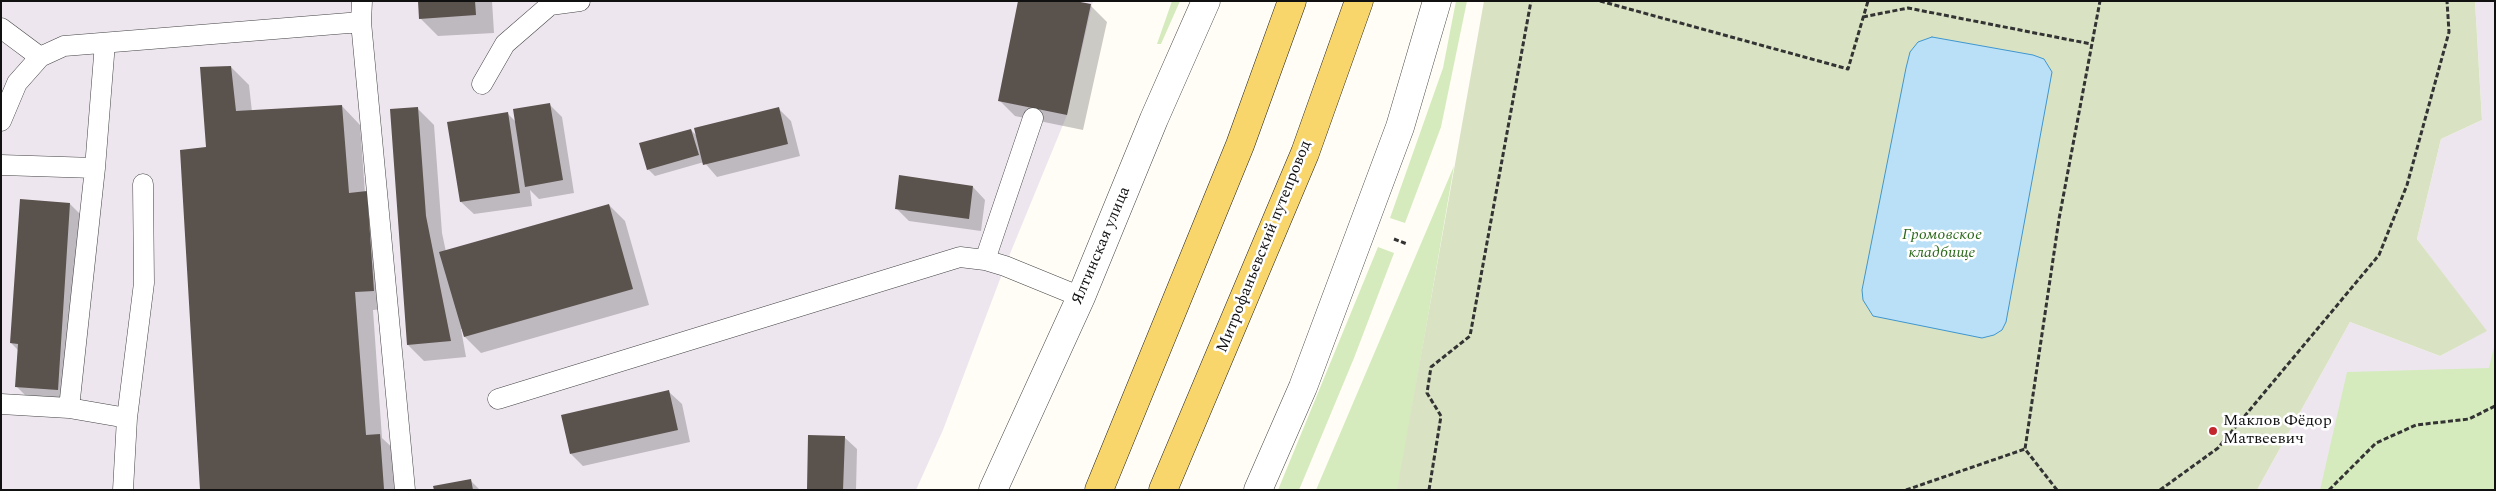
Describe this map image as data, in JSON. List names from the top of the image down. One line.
{"streets":{"main road":["Митрофаньевский путепровод"],"street":["Ялтинская улица"]},"parks":["Громовское кладбище"],"places":["Маклов Фёдор Матвеевич"]}
